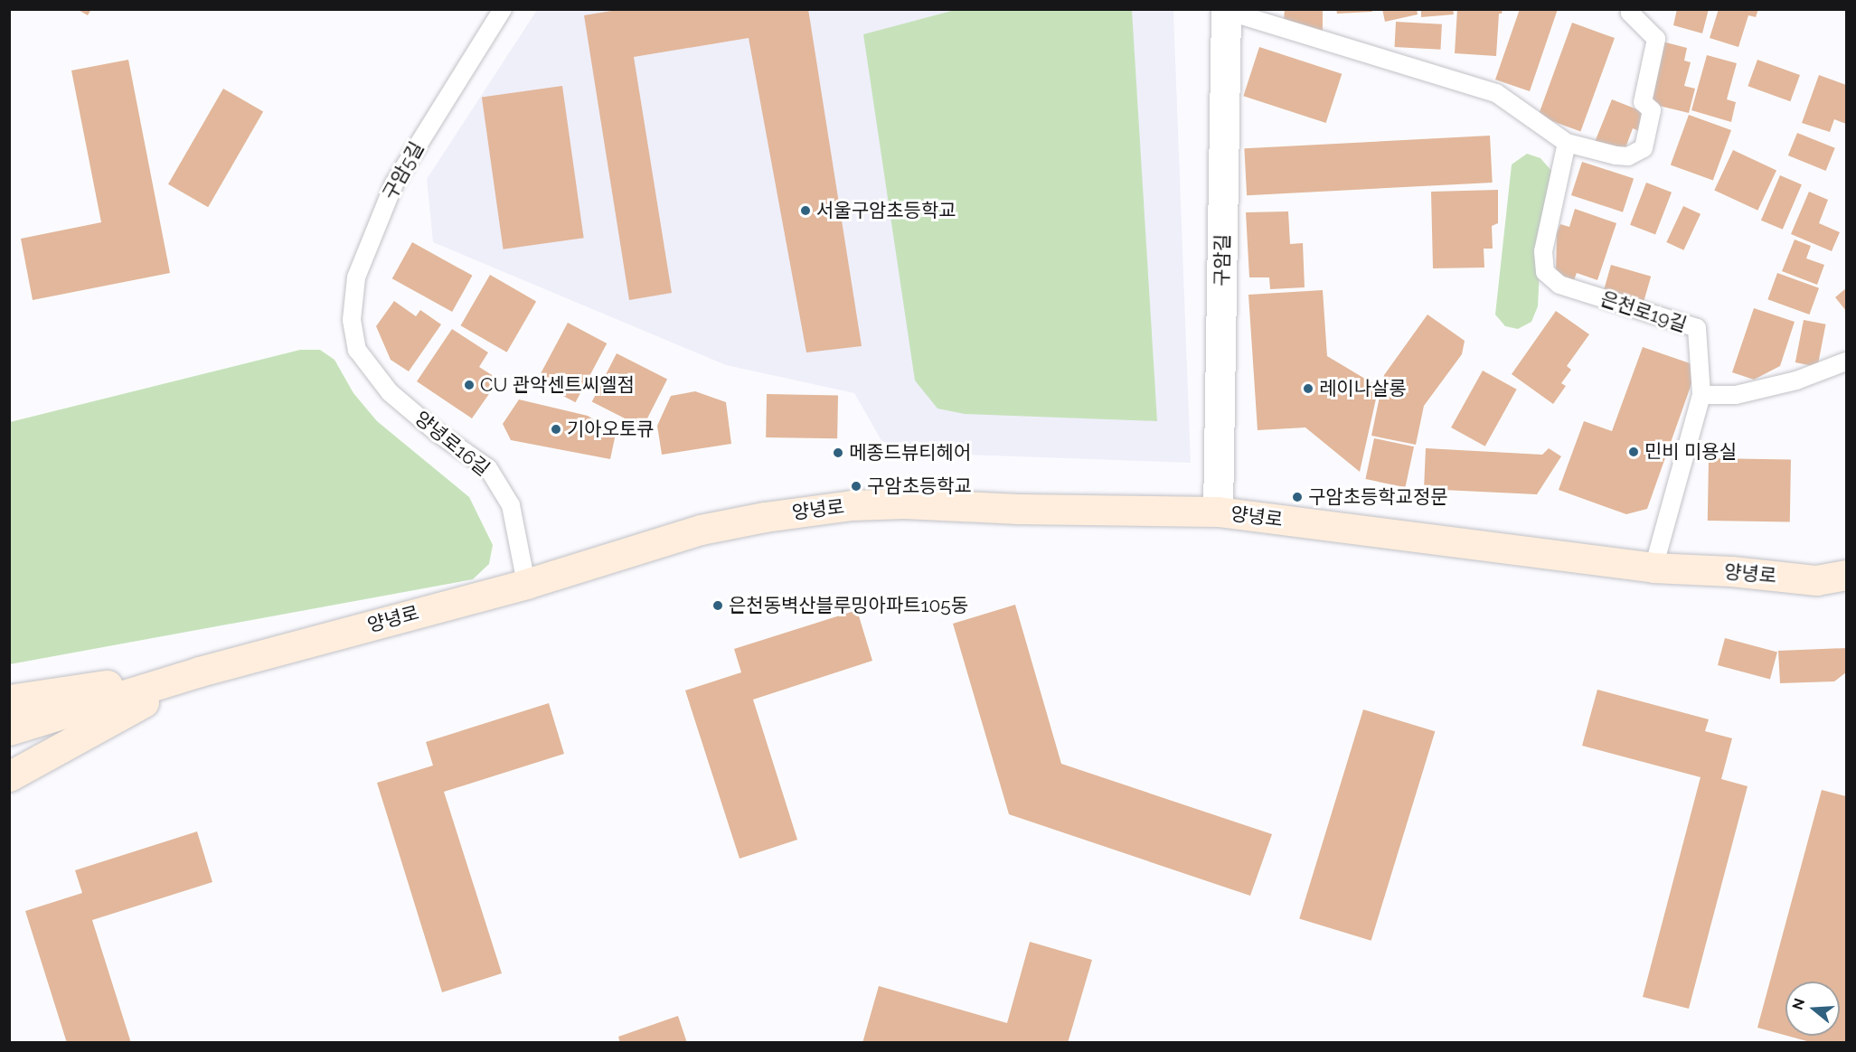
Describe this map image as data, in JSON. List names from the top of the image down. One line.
{"streets":{"main road":["양녕로"],"street":["구암길"],"lane":["구암5길","은천로19길","양녕로16길"]},"crossings":[["구암5길","양녕로16길"],["구암길","양녕로"],["양녕로16길","양녕로"]],"places":["서울구암초등학교","CU 관악센트씨엘점","레이나살롱","기아오토큐","민비 미용실","메종드뷰티헤어","구암초등학교","구암초등학교정문","은천동벽산블루밍아파트105동"],"north":"left"}
